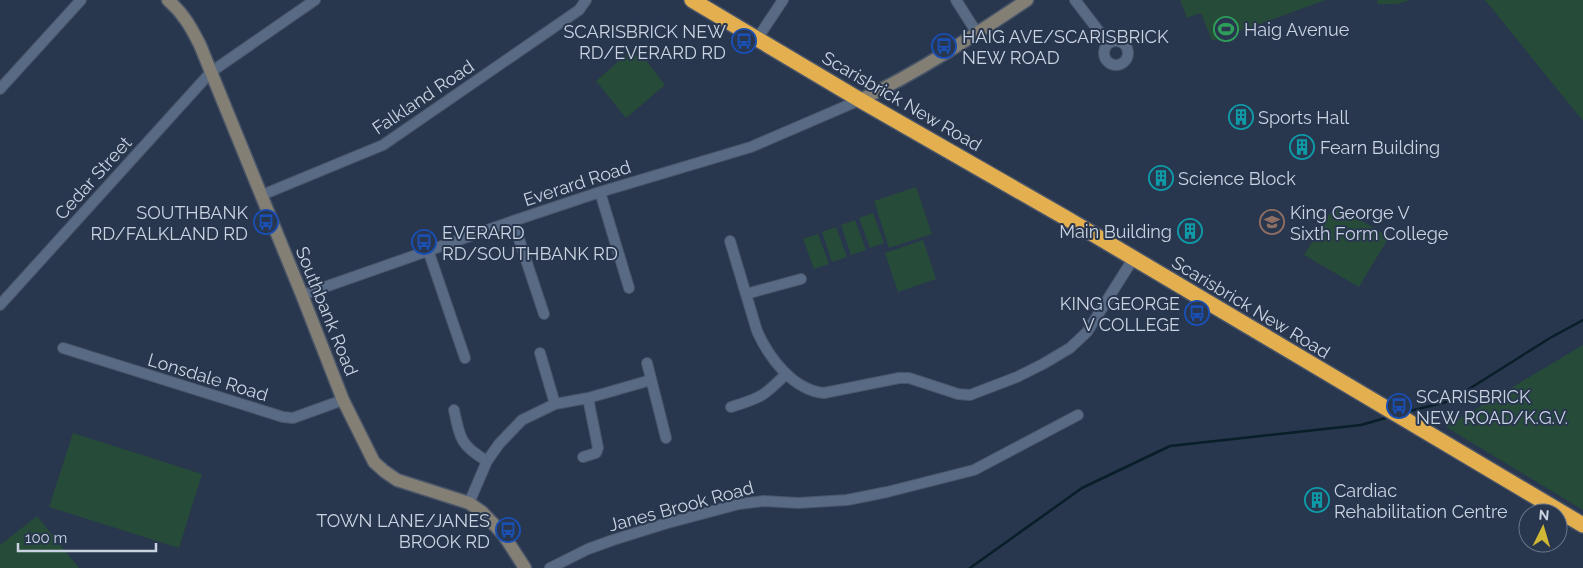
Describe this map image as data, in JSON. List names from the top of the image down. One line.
{"streets":{"highway":["Scarisbrick New Road"],"street":["Falkland Road","Cedar Street","Everard Road","Southbank Road","Lonsdale Road","Janes Brook Road"]},"crossings":[["Falkland Road","Southbank Road"],["Scarisbrick New Road","Everard Road"],["Cedar Street","Southbank Road"],["Everard Road","Southbank Road"],["Southbank Road","Lonsdale Road"]],"places":{"sports":["Haig Avenue"],"bus stop":["SCARISBRICK NEW RD/EVERARD RD","HAIG AVE/SCARISBRICK NEW ROAD","SOUTHBANK RD/FALKLAND RD","EVERARD RD/SOUTHBANK RD","KING GEORGE V COLLEGE","SCARISBRICK NEW ROAD/K.G.V.","TOWN LANE/JANES BROOK RD"],"building":["Sports Hall","Fearn Building","Science Block","Main Building","Cardiac Rehabilitation Centre"],"school or university":["King George V Sixth Form College"]},"scale_bar":"100 m","north":"top"}
